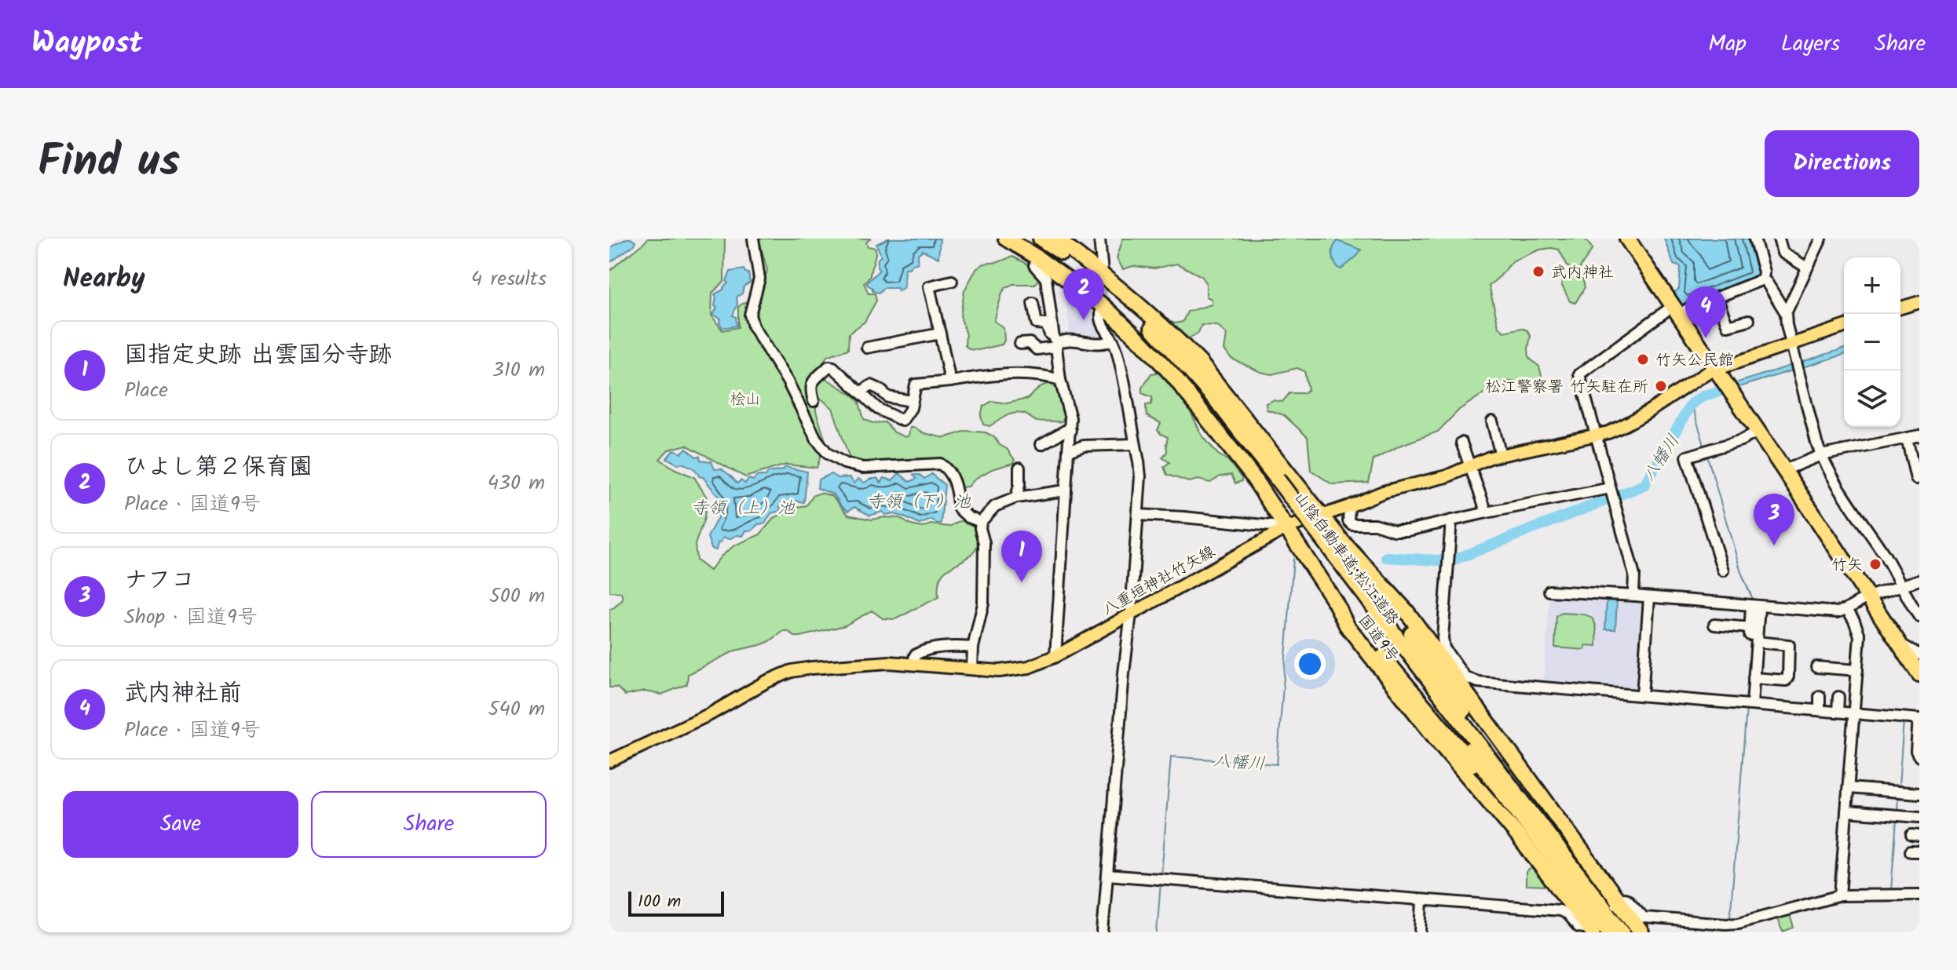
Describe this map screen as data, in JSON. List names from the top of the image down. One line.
{"streets":{"highway":["山陰自動車道;松江道路","国道9号"],"main road":["八重垣神社竹矢線"]},"crossings":[["八重垣神社竹矢線","国道9号"]],"water":["八幡川","寺領（下）池","寺領（上）池"],"parks":["桧山"],"places":["武内神社","竹矢公民館","松江警察署 竹矢駐在所","竹矢"],"scale_bar":"100 m","page":{"header":"Waypost","nav":["Map","Layers","Share"],"title":"Find us","buttons":["Directions",["Save","Share"]],"heading":["Nearby","4 results"],"map_buttons":["+","−"],"pins":["2","4","3","1"],"list":[{"mark":"1","name":"国指定史跡 出雲国分寺跡","note":"Place","value":"310 m"},{"mark":"2","name":"ひよし第２保育園","note":"Place · 国道9号","value":"430 m"},{"mark":"3","name":"ナフコ","note":"Shop · 国道9号","value":"500 m"},{"mark":"4","name":"武内神社前","note":"Place · 国道9号","value":"540 m"}],"scale":"100 m"}}
